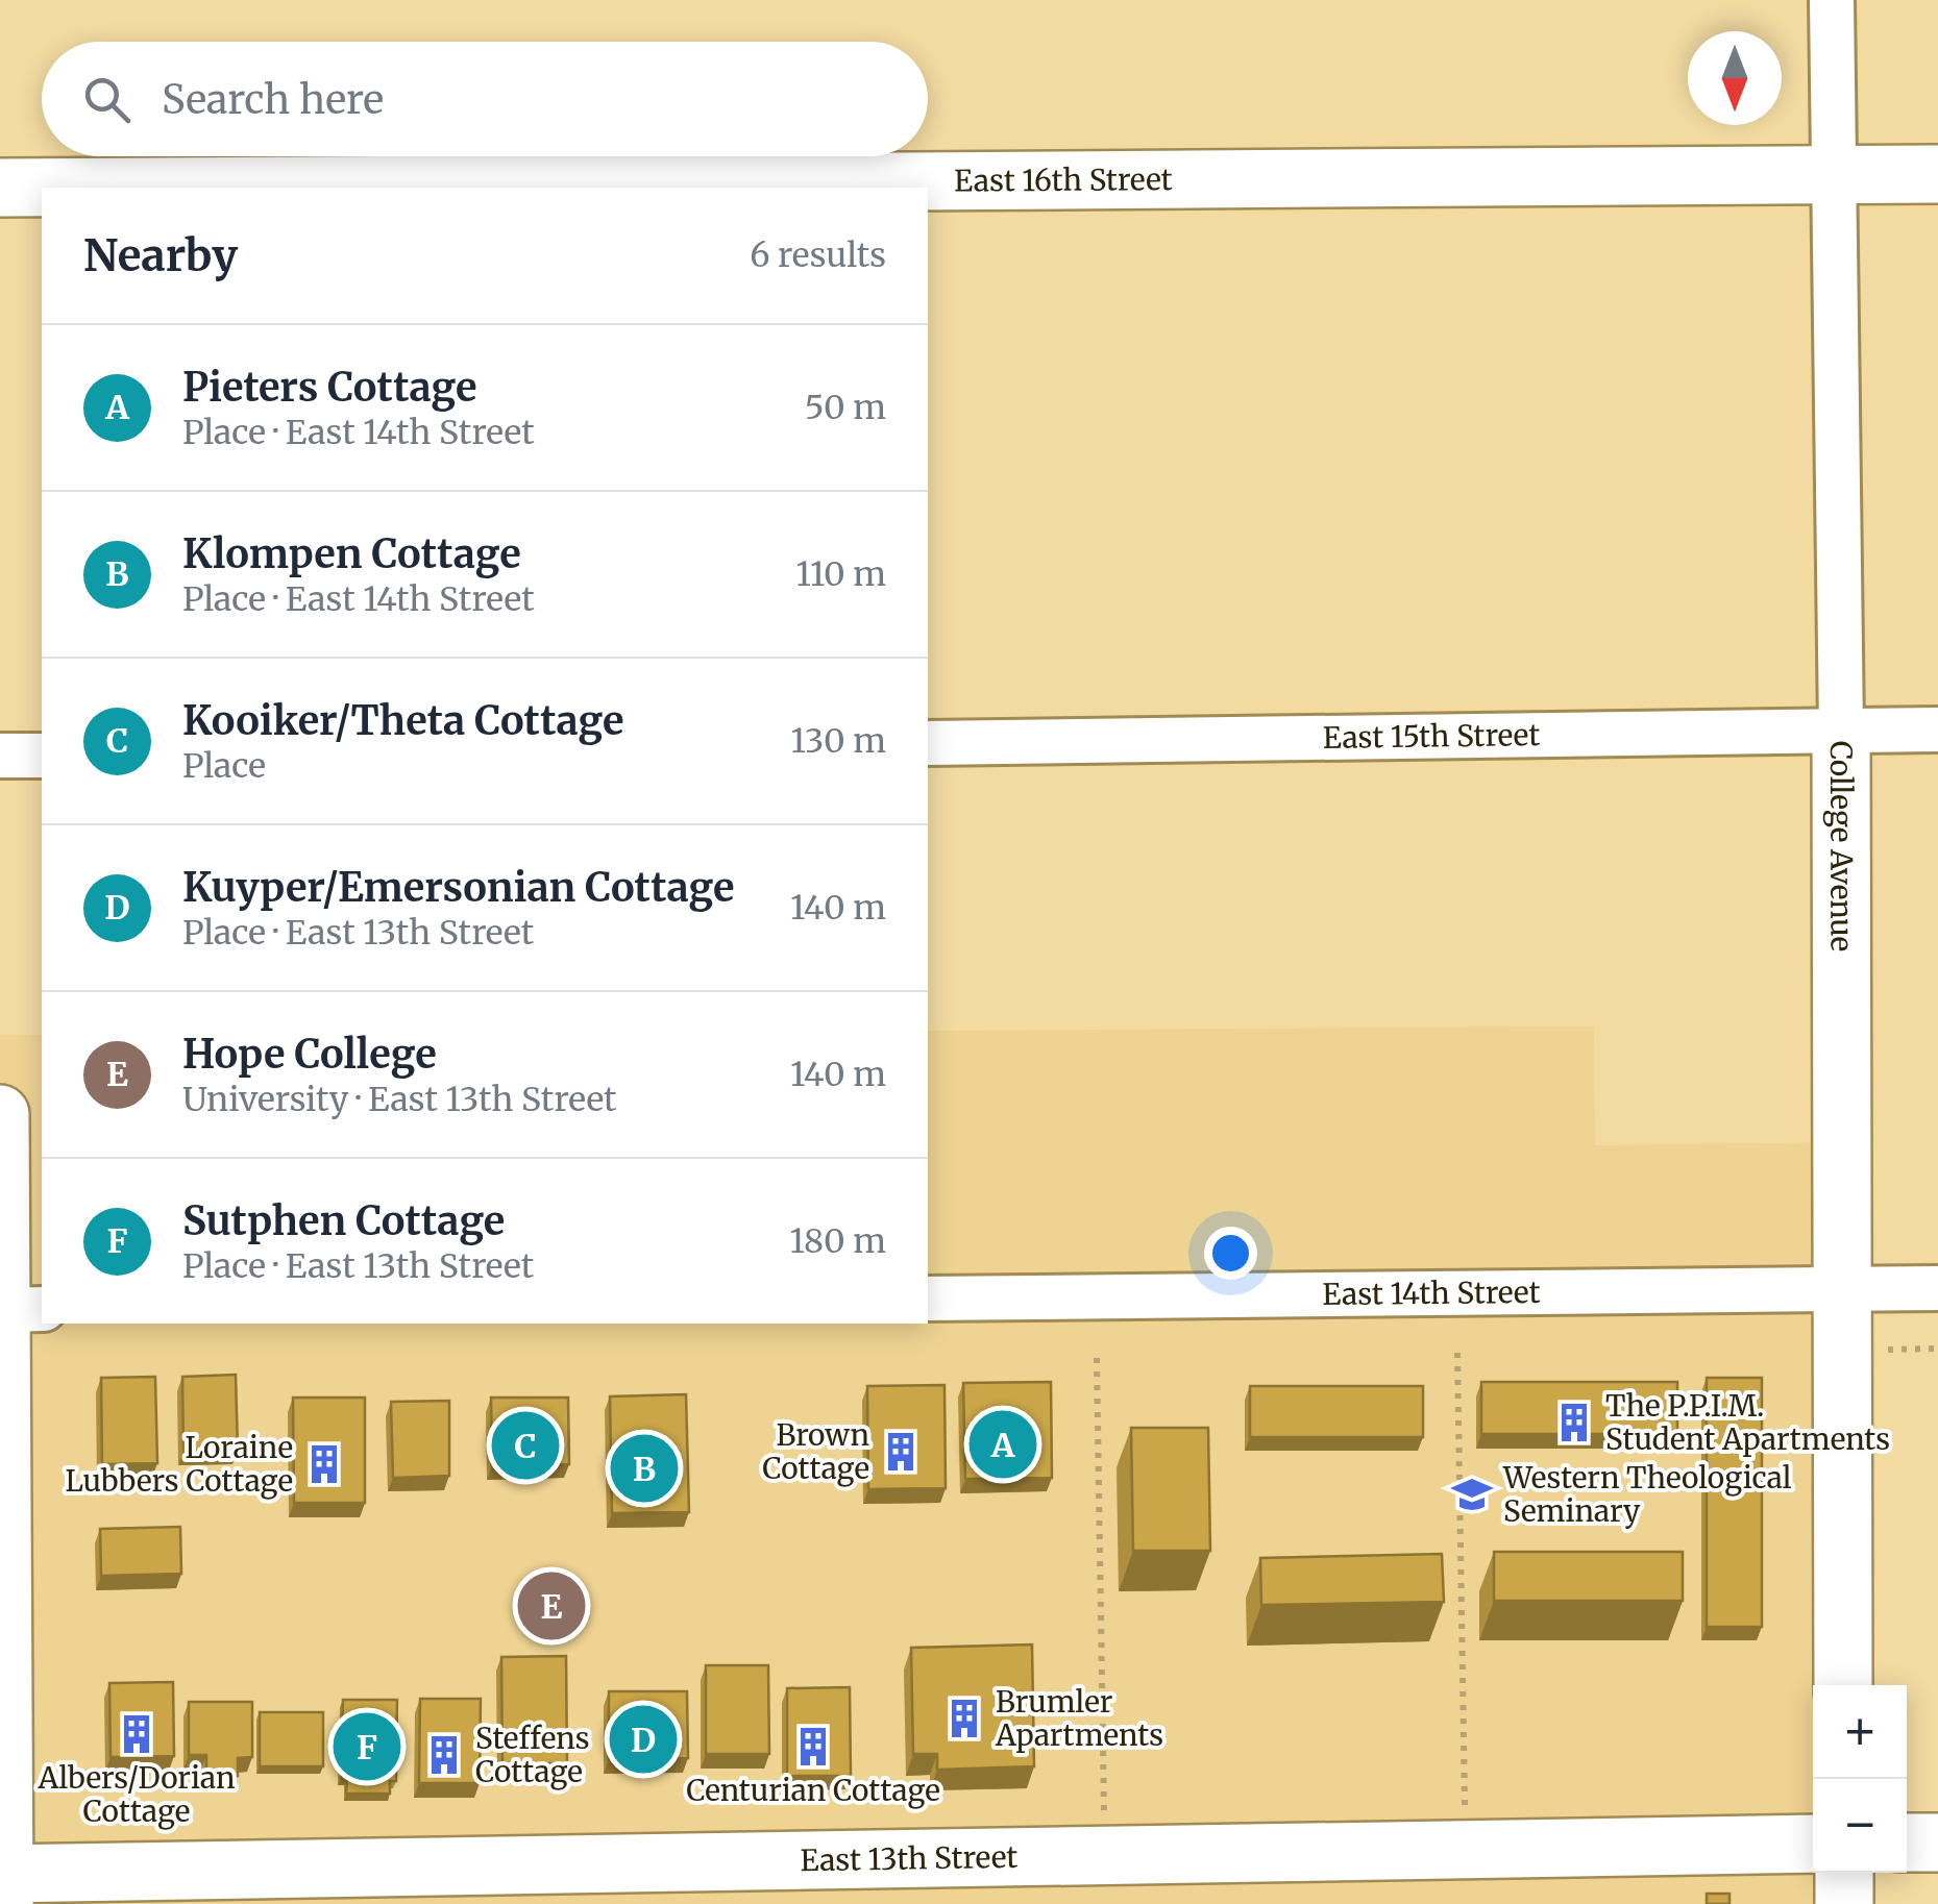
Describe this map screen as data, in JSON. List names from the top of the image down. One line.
{"streets":{"street":["East 16th Street","East 15th Street","College Avenue","East 14th Street","East 13th Street"]},"crossings":[["East 16th Street","College Avenue"],["East 15th Street","College Avenue"],["College Avenue","East 14th Street"]],"places":{"building":["The P.P.I.M. Student Apartments","Brown Cottage","Loraine Lubbers Cottage","Brumler Apartments","Albers/Dorian Cottage","Centurian Cottage","Steffens Cottage"],"school or university":["Western Theological Seminary"]},"north":"bottom","page":{"search":"Search here","heading":["Nearby","6 results"],"list":[{"mark":"A","name":"Pieters Cottage","note":"Place · East 14th Street","value":"50 m"},{"mark":"B","name":"Klompen Cottage","note":"Place · East 14th Street","value":"110 m"},{"mark":"C","name":"Kooiker/Theta Cottage","note":"Place","value":"130 m"},{"mark":"D","name":"Kuyper/Emersonian Cottage","note":"Place · East 13th Street","value":"140 m"},{"mark":"E","name":"Hope College","note":"University · East 13th Street","value":"140 m"},{"mark":"F","name":"Sutphen Cottage","note":"Place · East 13th Street","value":"180 m"}],"pins":["A","C","B","E","D","F"],"map_buttons":["+","−"]}}
